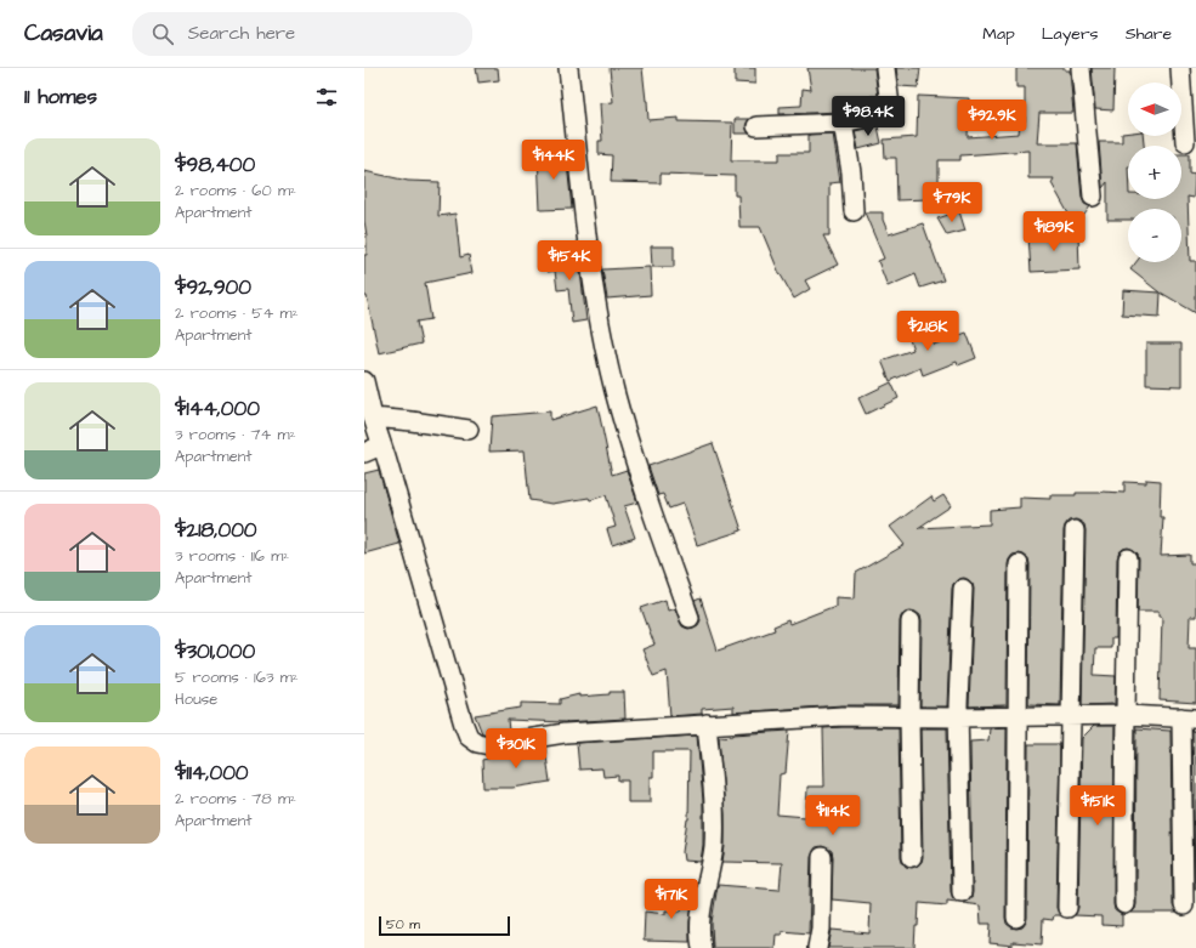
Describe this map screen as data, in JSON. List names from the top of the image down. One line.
{"scale_bar":"50 m","north":"left","page":{"header":"Casavia","search":"Search here","nav":["Map","Layers","Share"],"heading":"11 homes","map_buttons":["+","−"],"price":["$98.4K","$92.9K","$144K","$79K","$189K","$154K","$218K","$301K","$151K","$114K","$171K"],"list":[{"name":"$98,400","note":"2 rooms · 60 m² · Apartment"},{"name":"$92,900","note":"2 rooms · 54 m² · Apartment"},{"name":"$144,000","note":"3 rooms · 74 m² · Apartment"},{"name":"$218,000","note":"3 rooms · 116 m² · Apartment"},{"name":"$301,000","note":"5 rooms · 163 m² · House"},{"name":"$114,000","note":"2 rooms · 78 m² · Apartment"}],"scale":"50 m"}}
